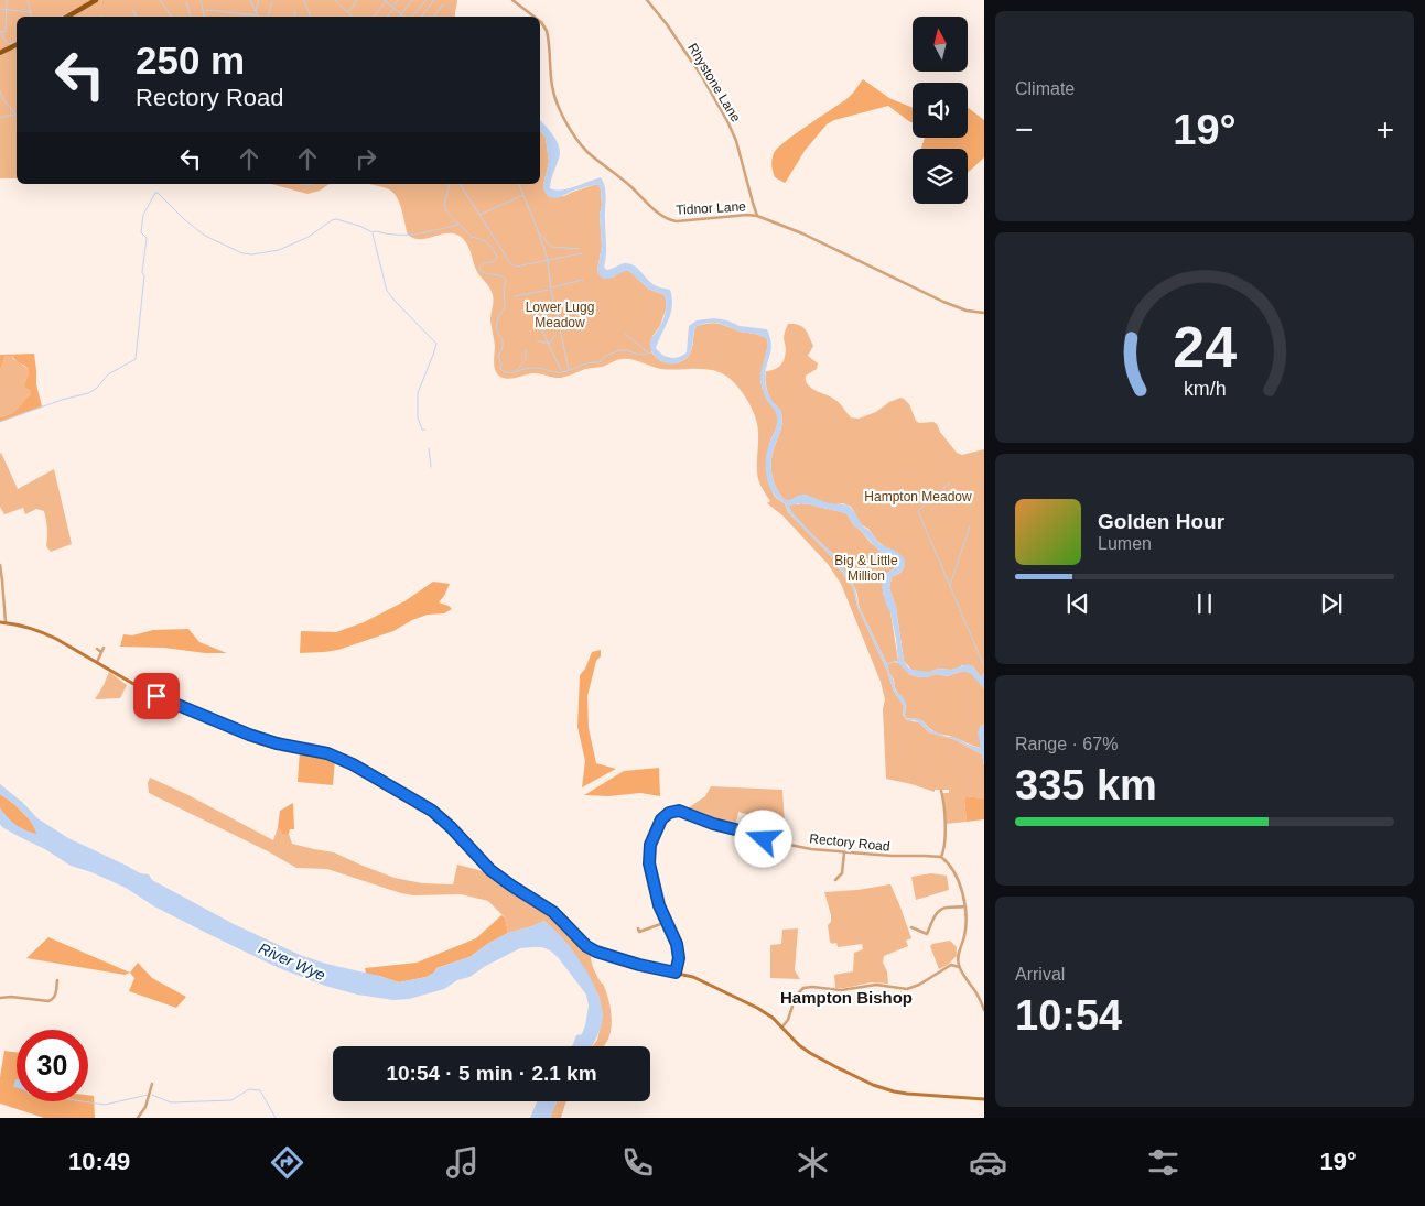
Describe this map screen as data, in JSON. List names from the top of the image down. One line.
{"streets":{"street":["Rhystone Lane","Tidnor Lane","Rectory Road"]},"crossings":[["Rhystone Lane","Tidnor Lane"]],"districts":["Hampton Bishop"],"water":["River Wye"],"parks":["Lower Lugg Meadow","Hampton Meadow","Big & Little Million"],"north":"top","page":{"tile":["Climate",["Range · 67%","335 km"],["Arrival","10:54"]],"turn":["250 m","Rectory Road"],"heat":["−","19°","+"],"song":["Golden Hour","Lumen"],"limit":"30","trip":"10:54 · 5 min · 2.1 km","tabs":["10:49","19°"],"gauge":["24","km/h"]}}
